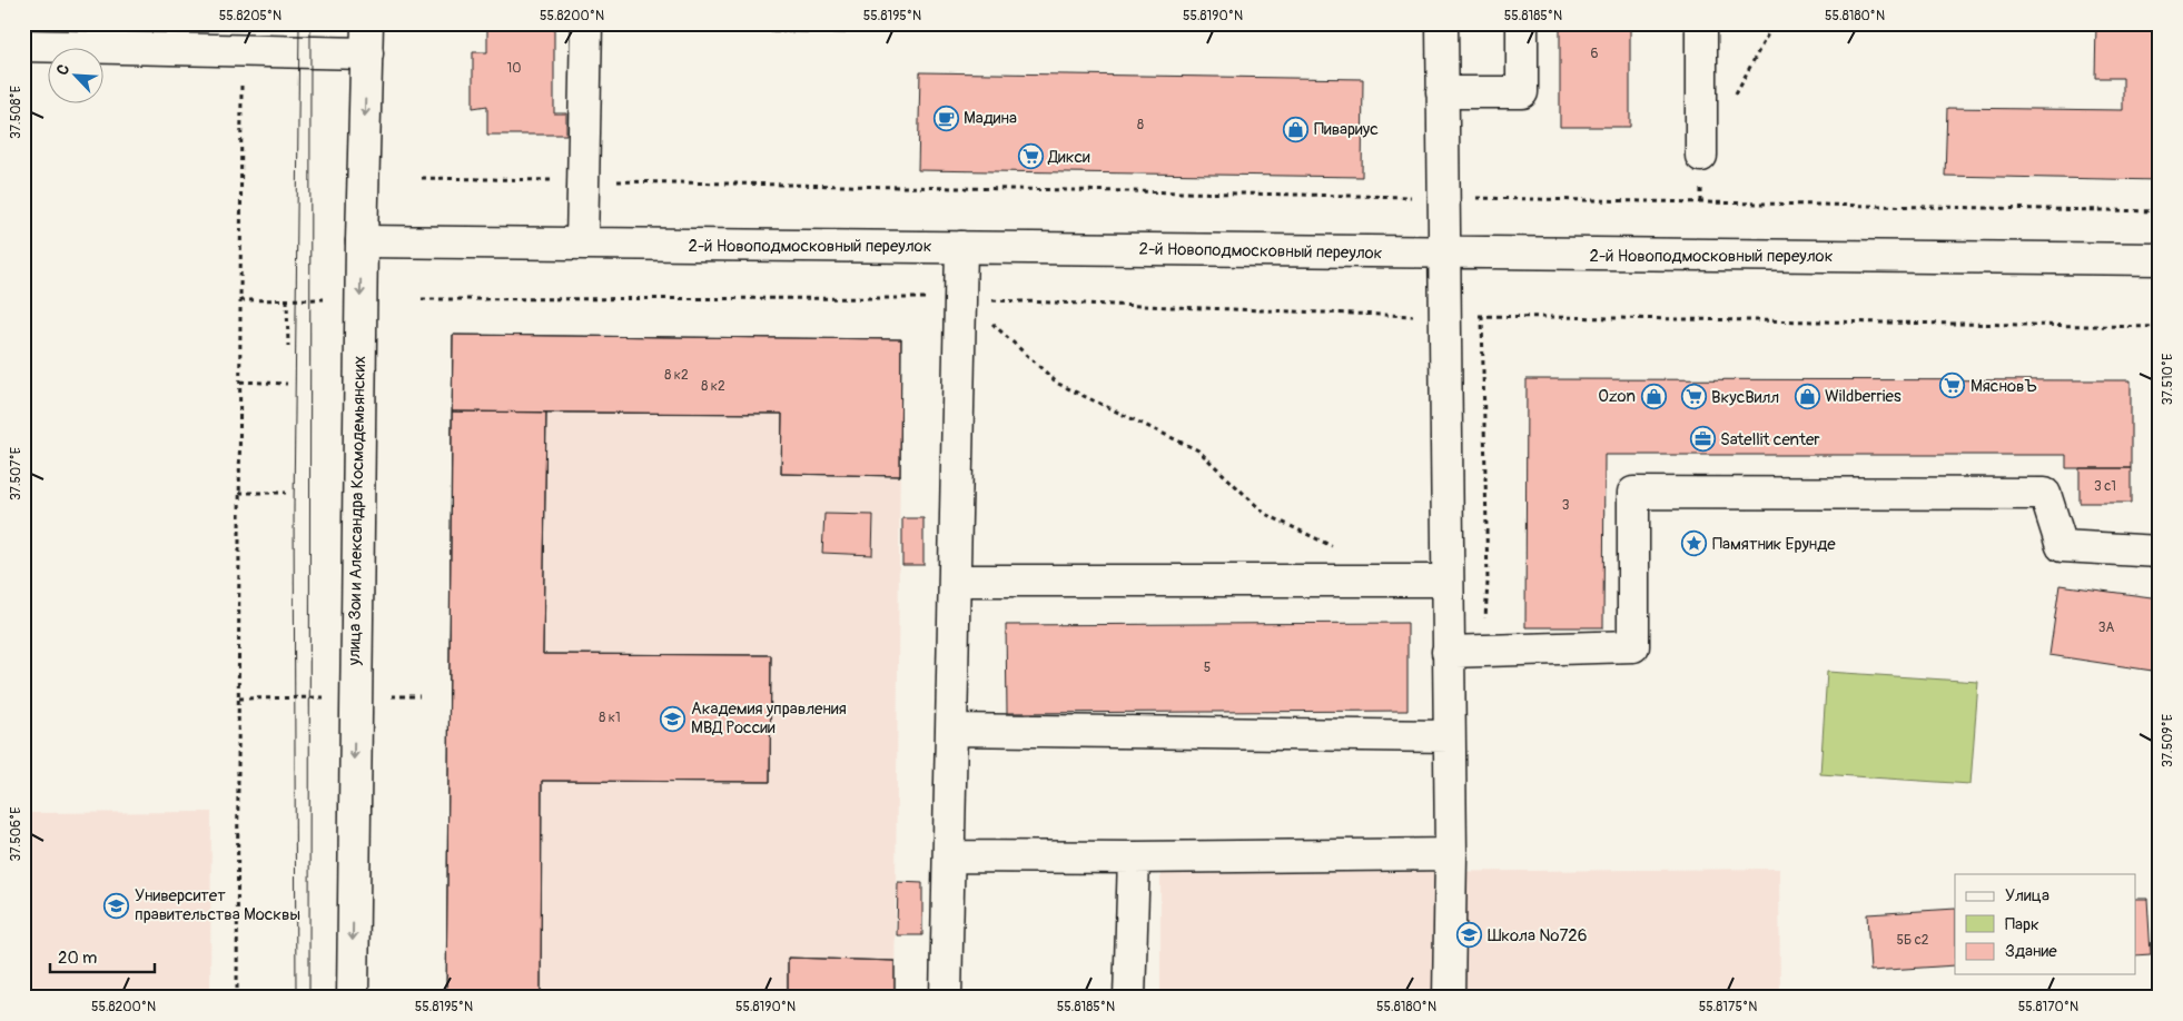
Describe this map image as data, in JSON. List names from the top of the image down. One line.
{"streets":{"street":["2-й Новоподмосковный переулок","улица Зои и Александра Космодемьянских"]},"crossings":[["2-й Новоподмосковный переулок","улица Зои и Александра Космодемьянских"]],"one_way":["улица Зои и Александра Космодемьянских"],"places":{"cafe":["Мадина"],"shop":["Пивариус","Ozon","Wildberries"],"supermarket":["Дикси","МясновЪ","ВкусВилл"],"office":["Satellit center"],"place":["Памятник Ерунде"],"school or university":["Академия управления МВД России","Университет правительства Москвы","Школа №726"]},"house_numbers":["6","10","8","8 к2","8 к2","3 с1","3","3А","5","8 к1","5Б с2"],"legend":["Улица","Парк","Здание"],"scale_bar":"20 m","north":"top left","coordinates":["55.8205°N","55.8200°N","55.8195°N","55.8190°N","55.8185°N","55.8180°N","37.508°E","37.510°E","37.507°E","37.509°E","37.506°E","55.8175°N","55.8170°N"]}
